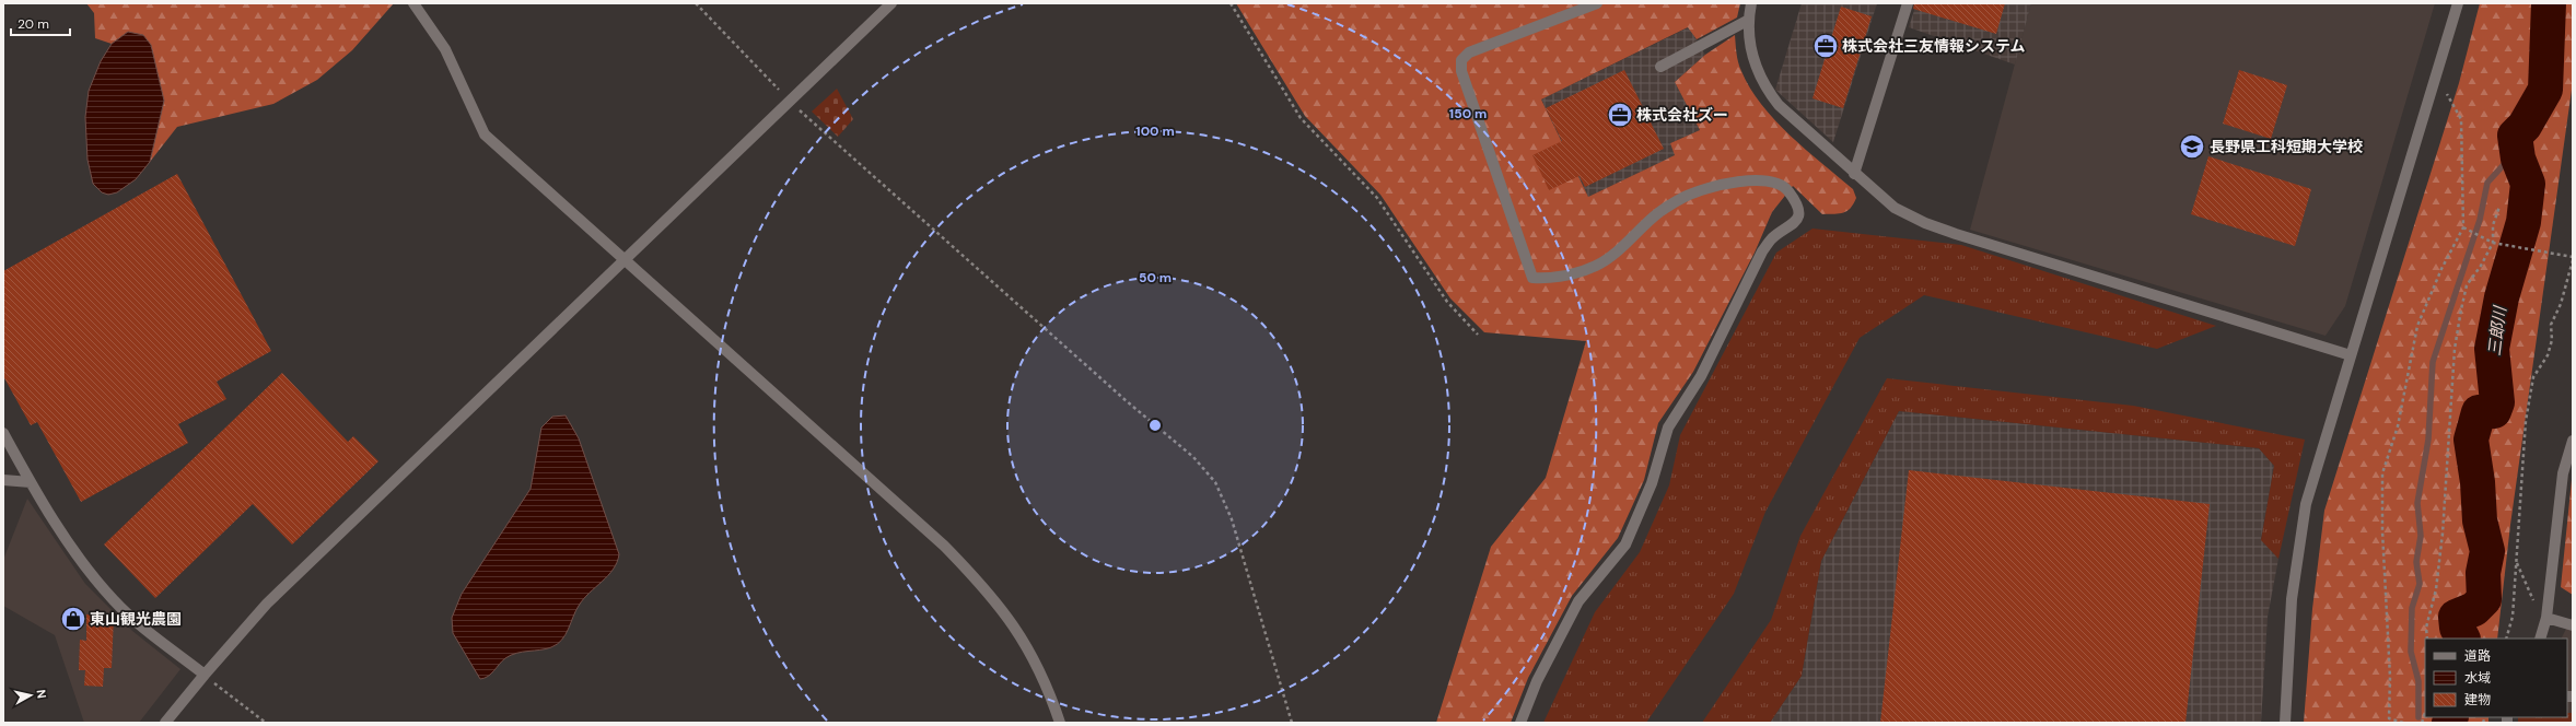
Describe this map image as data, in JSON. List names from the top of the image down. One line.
{"water":["三郎川"],"places":{"office":["株式会社三友情報システム","株式会社ズー"],"school or university":["長野県工科短期大学校"],"shop":["東山観光農園"]},"legend":["道路","水域","建物"],"scale_bar":"20 m","north":"right","rings":["150 m","100 m","50 m"]}
